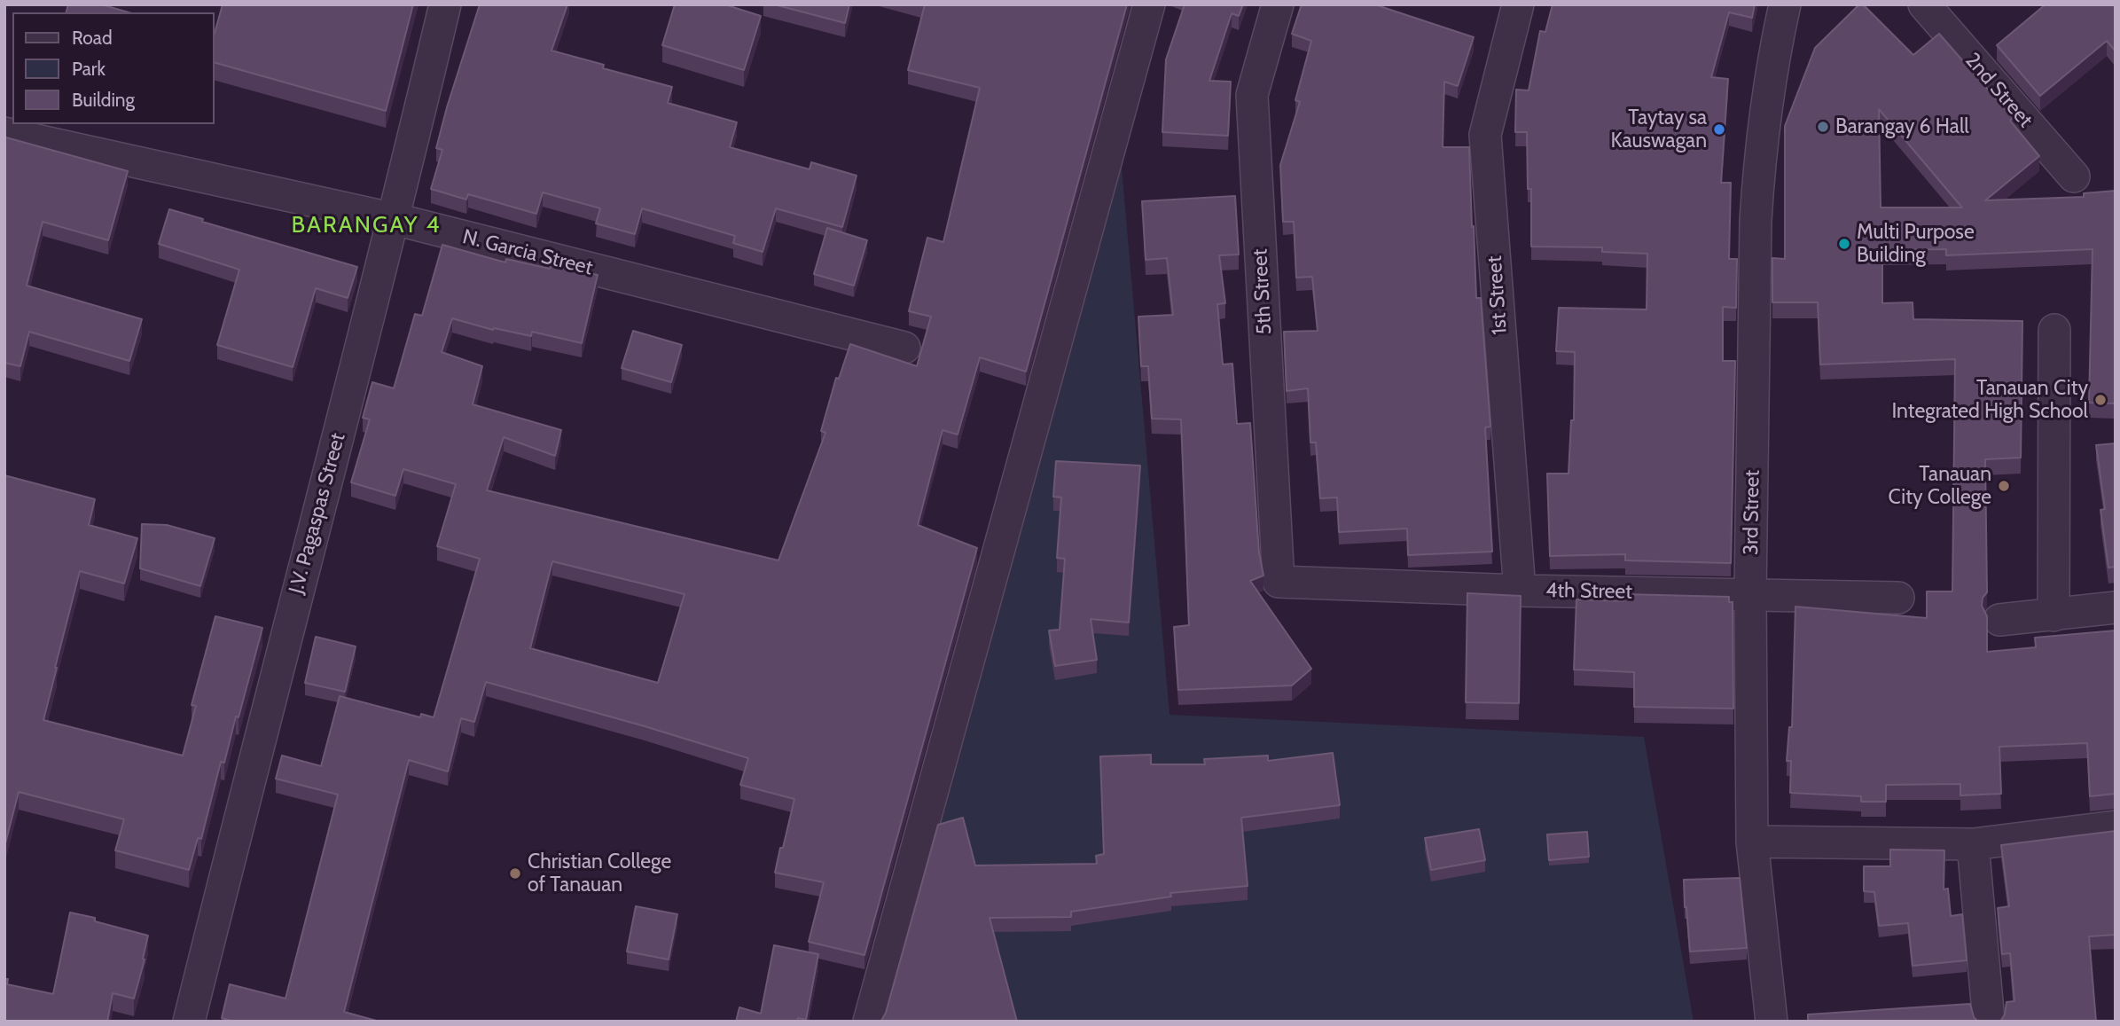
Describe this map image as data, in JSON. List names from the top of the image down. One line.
{"streets":{"street":["2nd Street","N. Garcia Street","5th Street","1st Street","3rd Street","J.V. Pagaspas Street","4th Street"]},"crossings":[["N. Garcia Street","J.V. Pagaspas Street"],["5th Street","4th Street"],["1st Street","4th Street"],["3rd Street","4th Street"]],"districts":["BARANGAY 4"],"places":["Barangay 6 Hall","Taytay sa Kauswagan","Multi Purpose Building","Tanauan City Integrated High School","Tanauan City College","Christian College of Tanauan"],"legend":["Road","Park","Building"]}
